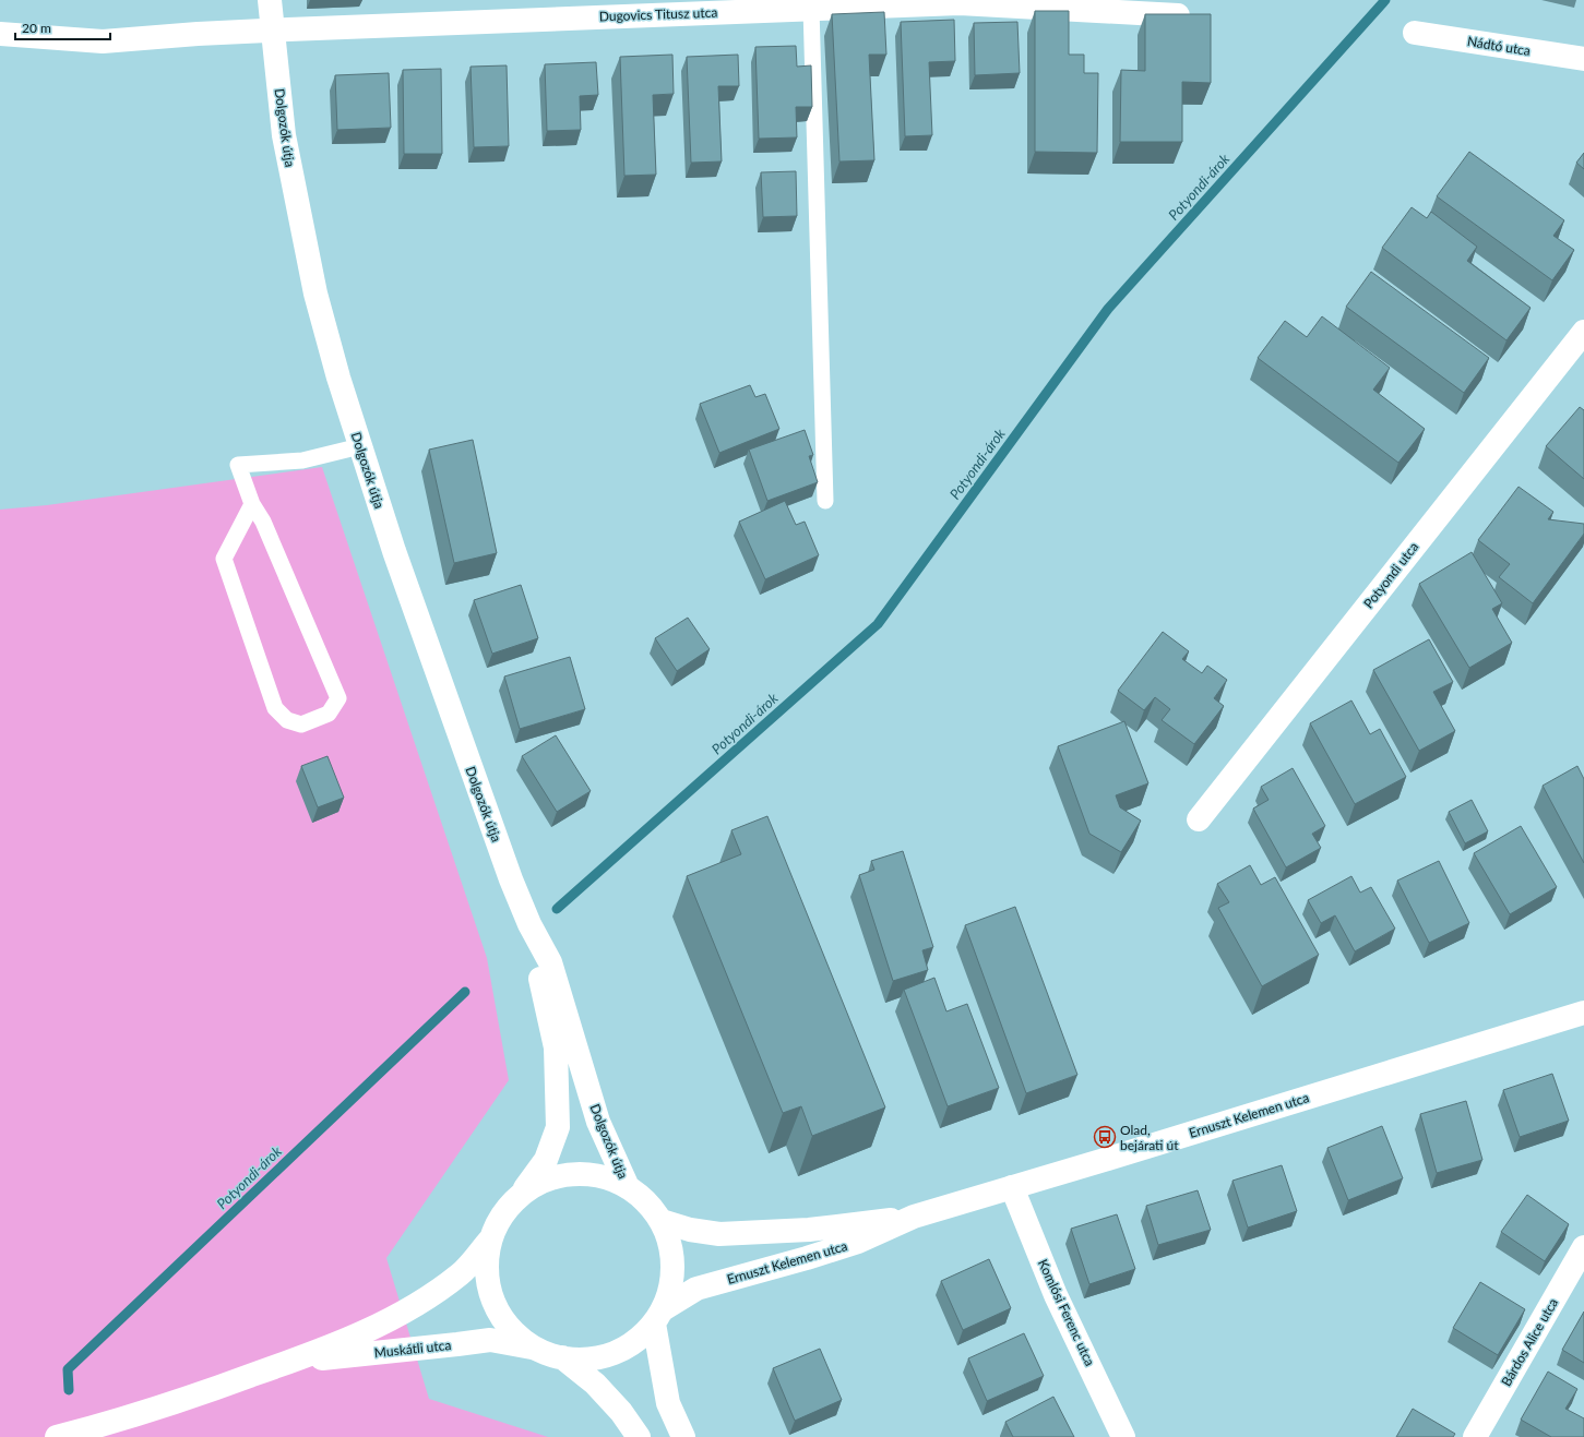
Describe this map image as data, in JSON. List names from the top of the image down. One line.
{"streets":{"street":["Dugovics Titusz utca","Nádtó utca","Dolgozók útja","Potyondi utca","Ernuszt Kelemen utca","Komlósi Ferenc utca","Bárdos Alice utca","Muskátli utca"]},"crossings":[["Dugovics Titusz utca","Dolgozók útja"],["Ernuszt Kelemen utca","Komlósi Ferenc utca"]],"water":["Potyondi-árok"],"places":{"bus stop":["Olad, bejárati út"]},"scale_bar":"20 m"}
